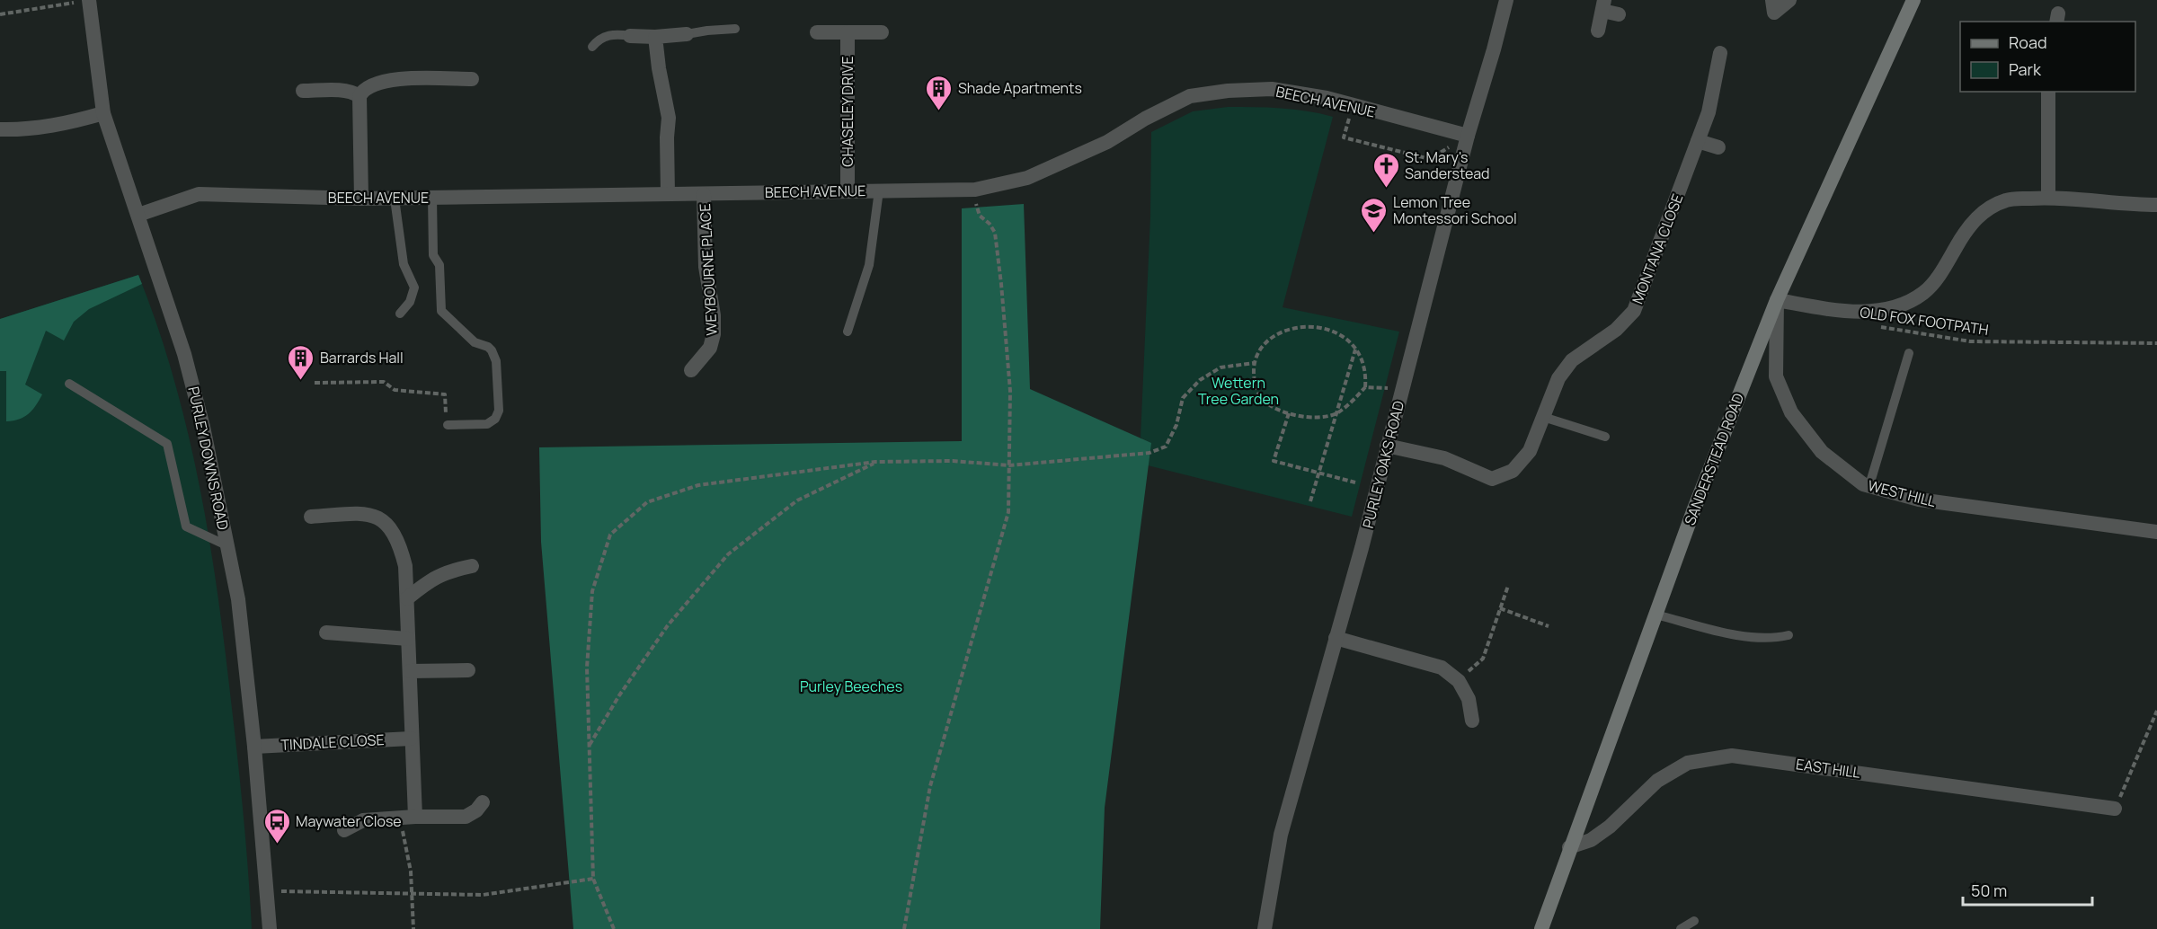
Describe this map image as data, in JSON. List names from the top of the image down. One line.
{"streets":{"main road":["SANDERSTEAD ROAD"],"street":["BEECH AVENUE","CHASELEY DRIVE","MONTANA CLOSE","WEYBOURNE PLACE","PURLEY DOWNS ROAD","PURLEY OAKS ROAD","WEST HILL","TINDALE CLOSE","EAST HILL"],"path":["OLD FOX FOOTPATH"]},"crossings":[["BEECH AVENUE","CHASELEY DRIVE"],["BEECH AVENUE","WEYBOURNE PLACE"],["BEECH AVENUE","PURLEY DOWNS ROAD"],["BEECH AVENUE","PURLEY OAKS ROAD"],["MONTANA CLOSE","PURLEY OAKS ROAD"],["PURLEY DOWNS ROAD","TINDALE CLOSE"],["SANDERSTEAD ROAD","WEST HILL"],["SANDERSTEAD ROAD","EAST HILL"]],"parks":["Wettern Tree Garden","Purley Beeches"],"places":{"building":["Shade Apartments","Barrards Hall"],"church":["St. Mary's Sanderstead"],"school or university":["Lemon Tree Montessori School"],"bus stop":["Maywater Close"]},"legend":["Road","Park"],"scale_bar":"50 m"}
